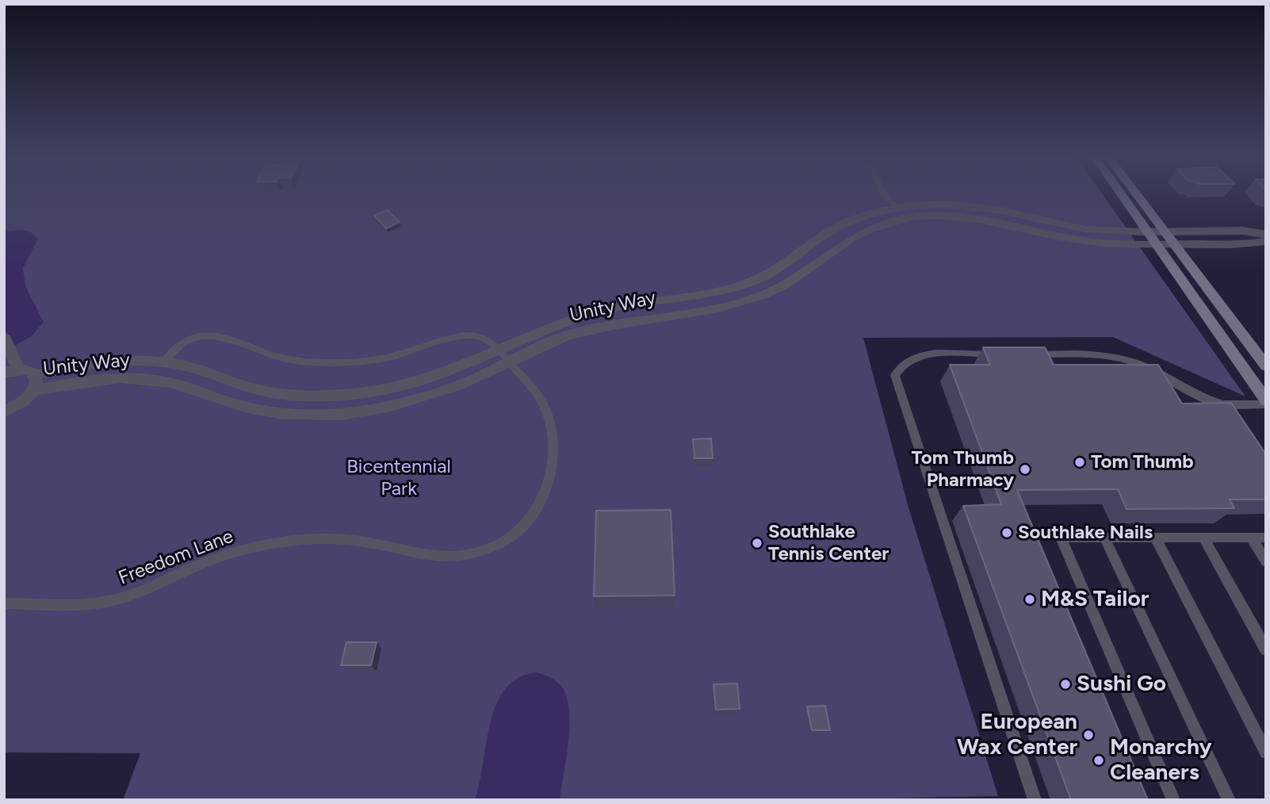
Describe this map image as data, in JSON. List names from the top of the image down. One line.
{"streets":{"street":["Unity Way"],"lane":["Freedom Lane"]},"crossings":[["Unity Way","Freedom Lane"]],"parks":["Bicentennial Park"],"places":["Tom Thumb","Tom Thumb Pharmacy","Southlake Nails","Southlake Tennis Center","M&S Tailor","Sushi Go","European Wax Center","Monarchy Cleaners"]}
